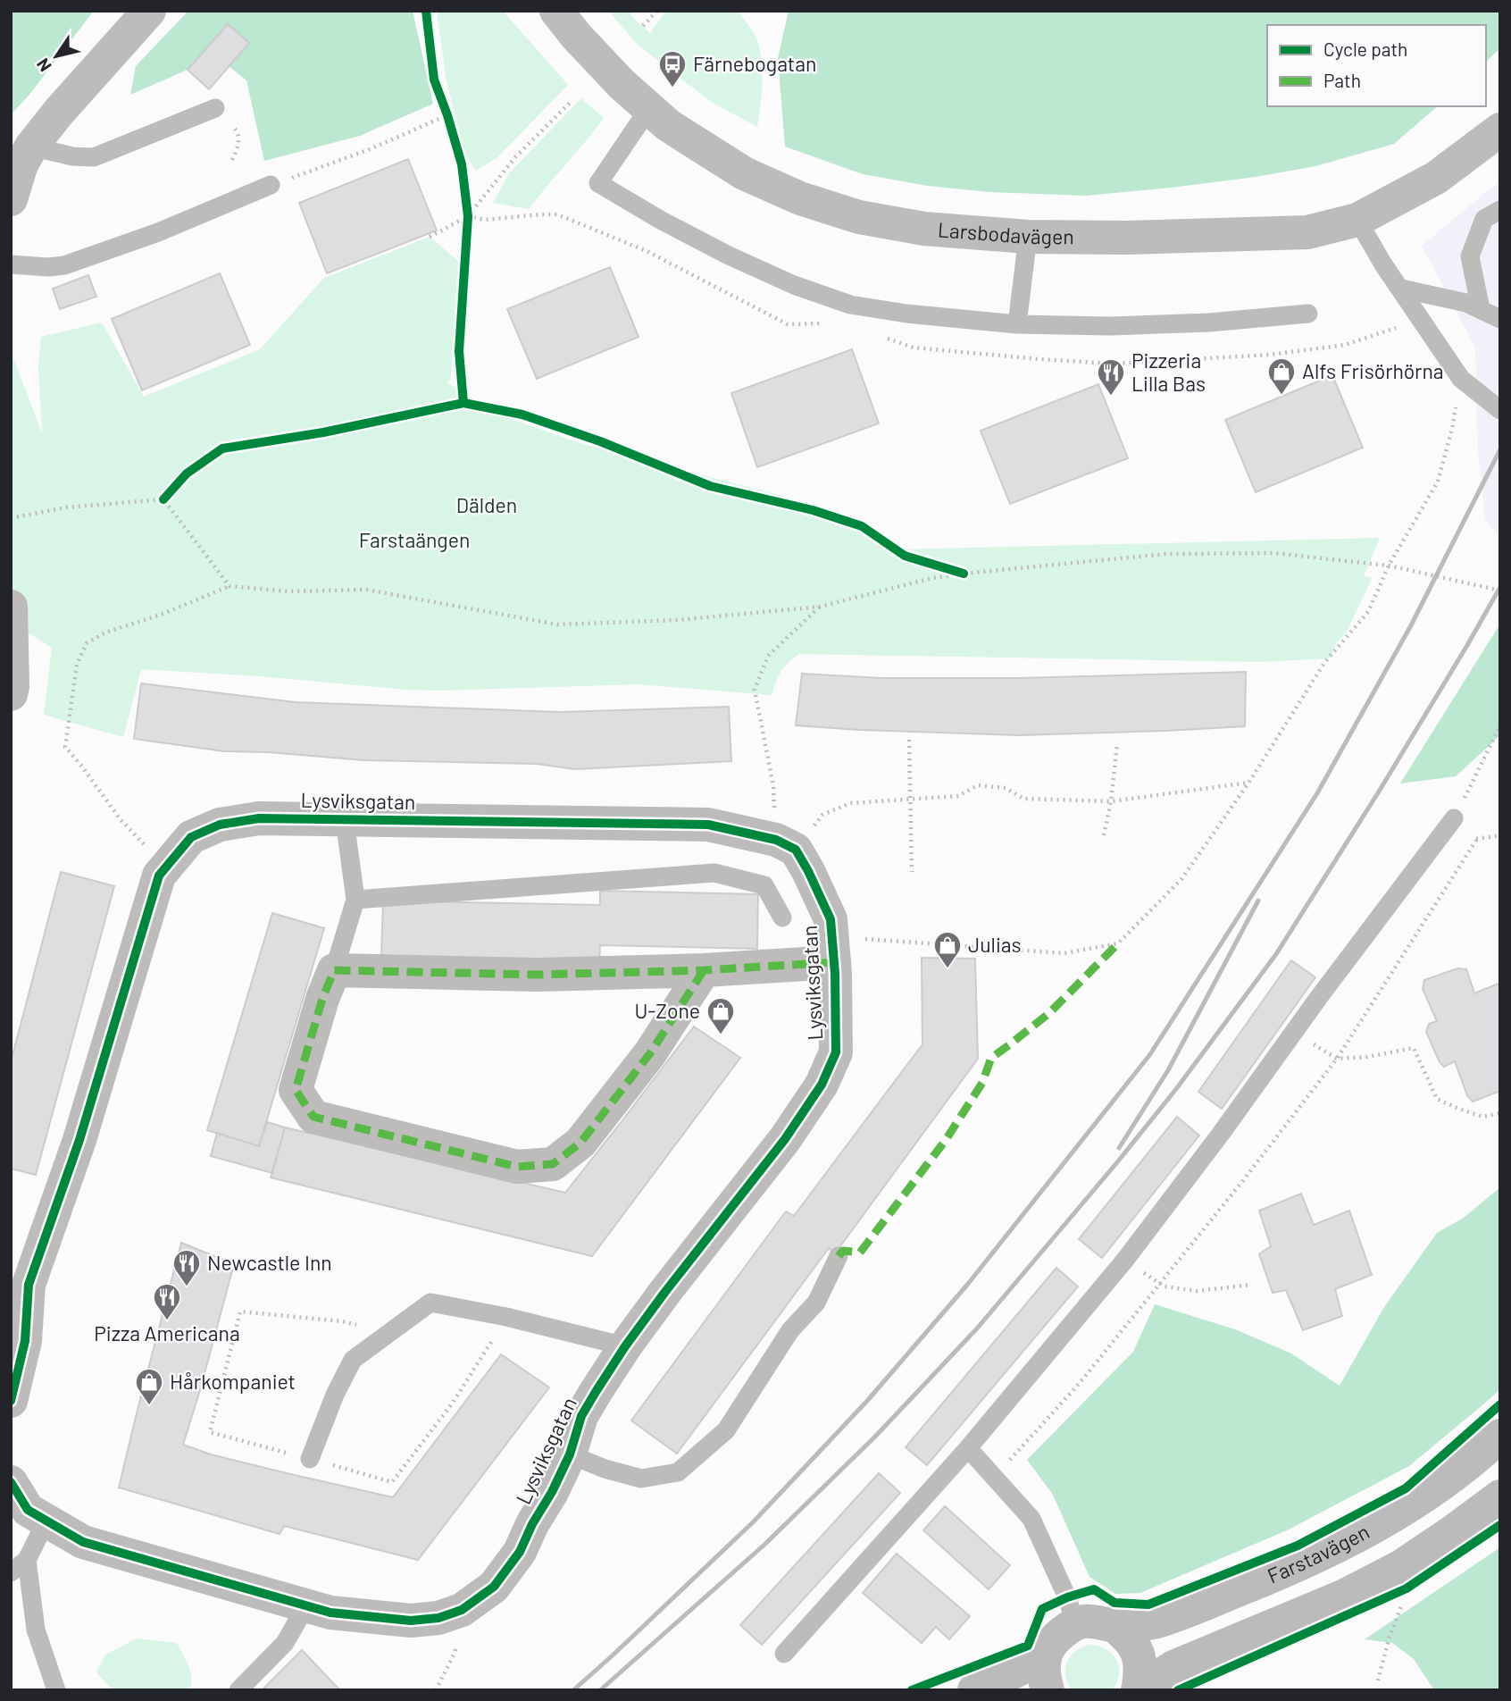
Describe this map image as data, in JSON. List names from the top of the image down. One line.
{"streets":{"street":["Larsbodavägen","Lysviksgatan","Farstavägen"]},"parks":["Dälden","Farstaängen"],"places":{"bus stop":["Färnebogatan"],"shop":["Alfs Frisörhörna","Julias","U-Zone","Hårkompaniet"],"restaurant":["Pizzeria Lilla Bas","Newcastle Inn","Pizza Americana"]},"legend":["Cycle path","Path"],"north":"bottom left"}
